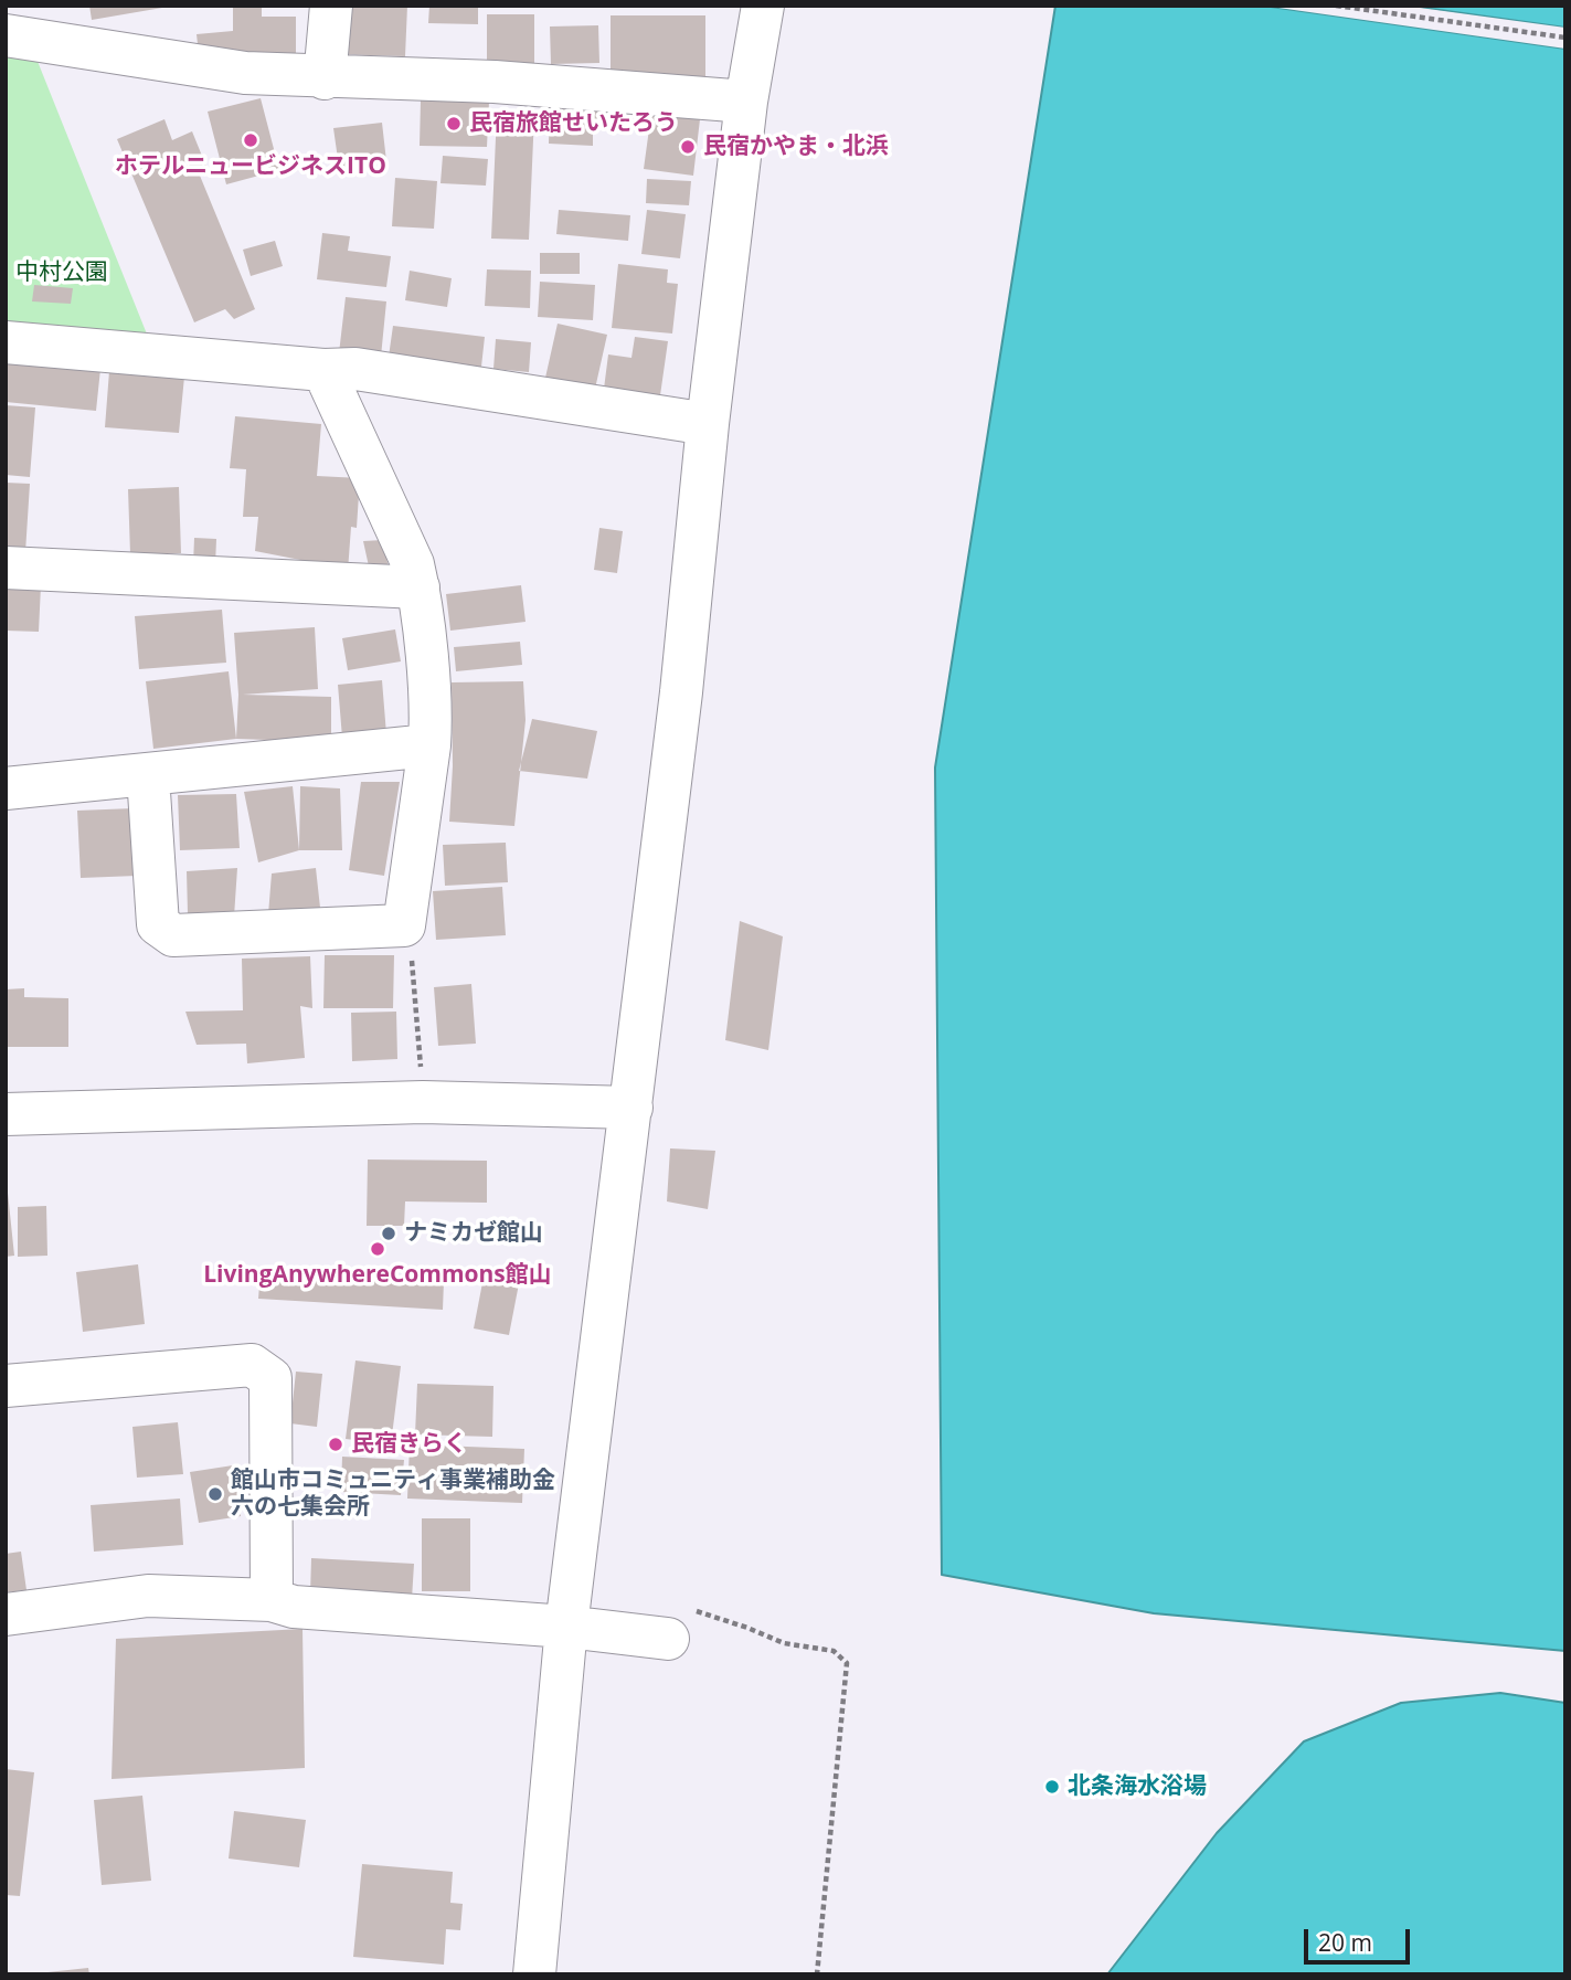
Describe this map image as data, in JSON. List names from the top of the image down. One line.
{"parks":["中村公園"],"places":["民宿旅館せいたろう","ホテルニュービジネスITO","民宿かやま・北浜","ナミカゼ館山","LivingAnywhereCommons館山","民宿きらく","館山市コミュニティ事業補助金 六の七集会所","北条海水浴場"],"scale_bar":"20 m"}
